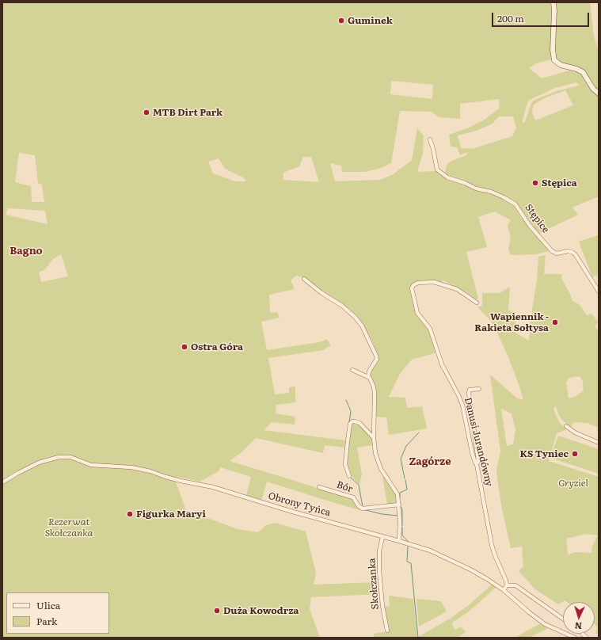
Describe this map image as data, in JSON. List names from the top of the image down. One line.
{"streets":{"street":["Stępice","Danusi Jurandówny","Bór","Obrony Tyńca","Skołczanka"]},"crossings":[["Obrony Tyńca","Skołczanka"]],"districts":["Bagno","Zagórze"],"parks":["Gryziel","Rezerwat Skołczanka"],"places":["Guminek","MTB Dirt Park","Stępica","Wapiennik - Rakieta Sołtysa","Ostra Góra","KS Tyniec","Figurka Maryi","Duża Kowodrza"],"legend":["Ulica","Park"],"scale_bar":"200 m","north":"bottom"}
